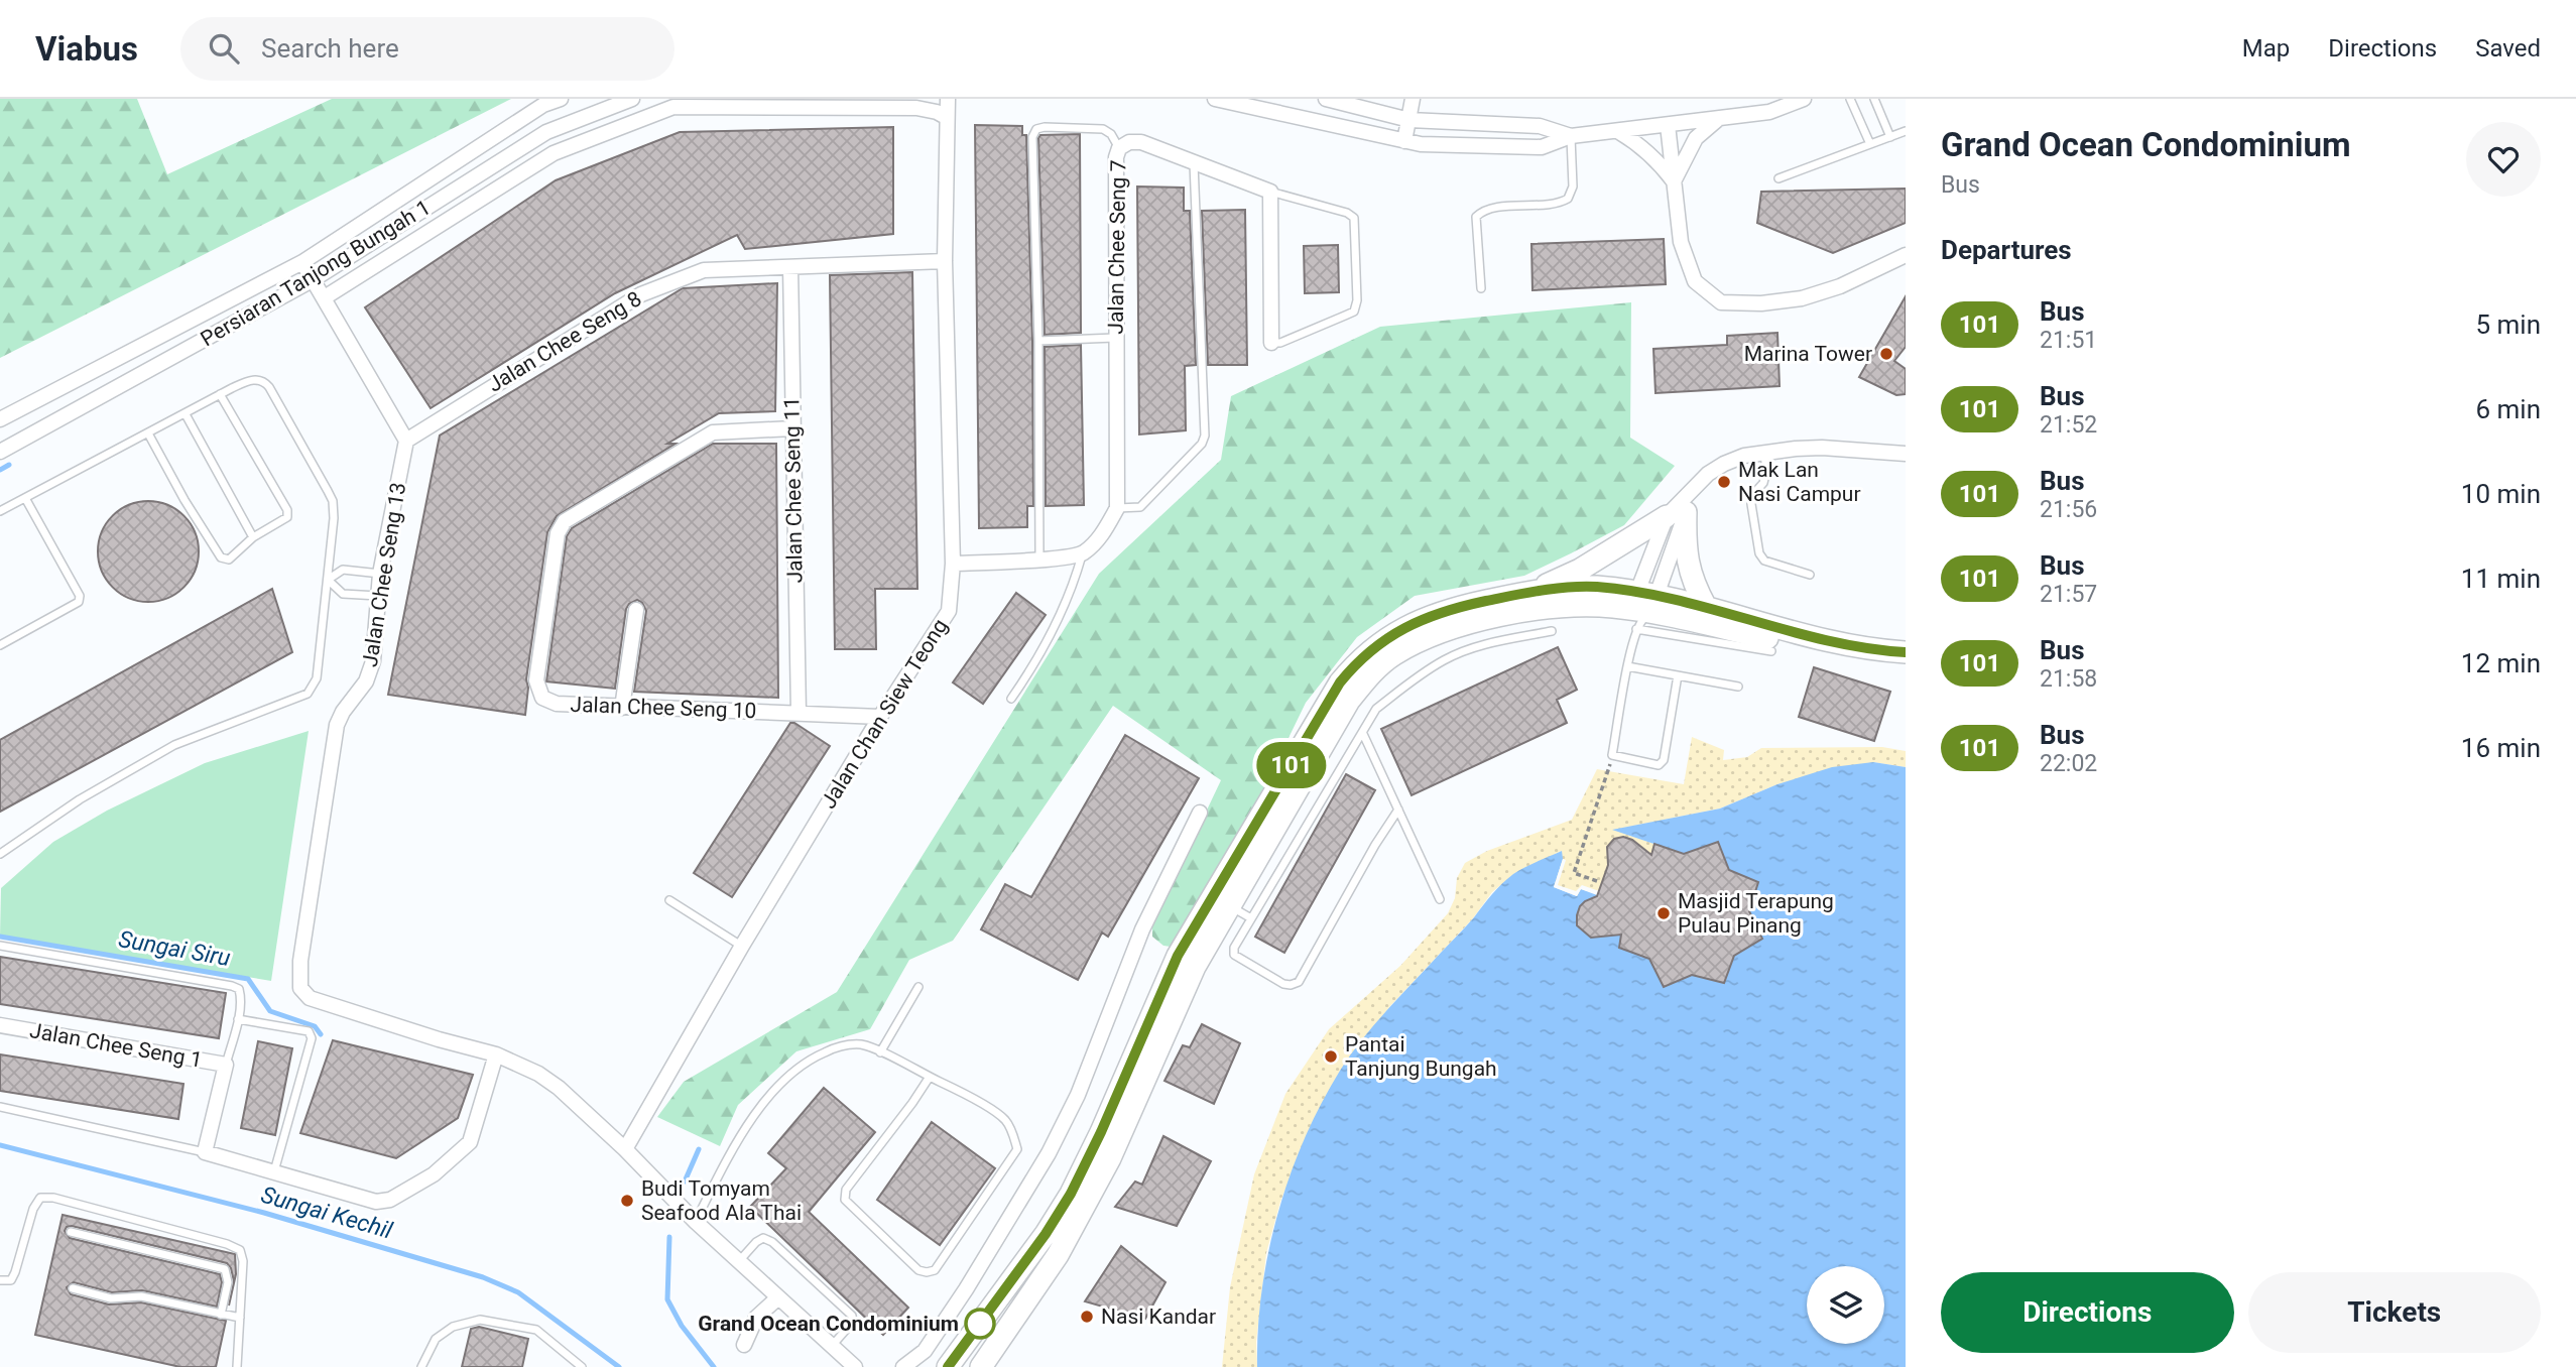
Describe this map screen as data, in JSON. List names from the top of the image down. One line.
{"streets":{"street":["Jalan Chee Seng 7","Persiaran Tanjong Bungah 1","Jalan Chee Seng 8","Jalan Chee Seng 11","Jalan Chee Seng 13","Jalan Chee Seng 10","Jalan Chan Siew Teong","Jalan Chee Seng 1"]},"crossings":[["Persiaran Tanjong Bungah 1","Jalan Chan Siew Teong"],["Jalan Chee Seng 8","Jalan Chee Seng 11"],["Jalan Chee Seng 8","Jalan Chee Seng 13"],["Jalan Chee Seng 8","Jalan Chan Siew Teong"],["Jalan Chee Seng 11","Jalan Chee Seng 10"],["Jalan Chee Seng 10","Jalan Chan Siew Teong"]],"water":["Sungai Siru","Sungai Kechil"],"places":["Marina Tower","Mak Lan Nasi Campur","Masjid Terapung Pulau Pinang","Pantai Tanjung Bungah","Budi Tomyam Seafood Ala Thai","Nasi Kandar","Grand Ocean Condominium"],"lines":["bus line 101"],"page":{"header":"Viabus","search":"Search here","nav":["Map","Directions","Saved"],"on_map":"101","heading":[["Grand Ocean Condominium","Bus"],"Departures"],"list":[{"mark":"101","name":"Bus","note":"21:51","value":"5 min"},{"mark":"101","name":"Bus","note":"21:52","value":"6 min"},{"mark":"101","name":"Bus","note":"21:56","value":"10 min"},{"mark":"101","name":"Bus","note":"21:57","value":"11 min"},{"mark":"101","name":"Bus","note":"21:58","value":"12 min"},{"mark":"101","name":"Bus","note":"22:02","value":"16 min"}],"buttons":["Directions","Tickets"]}}
